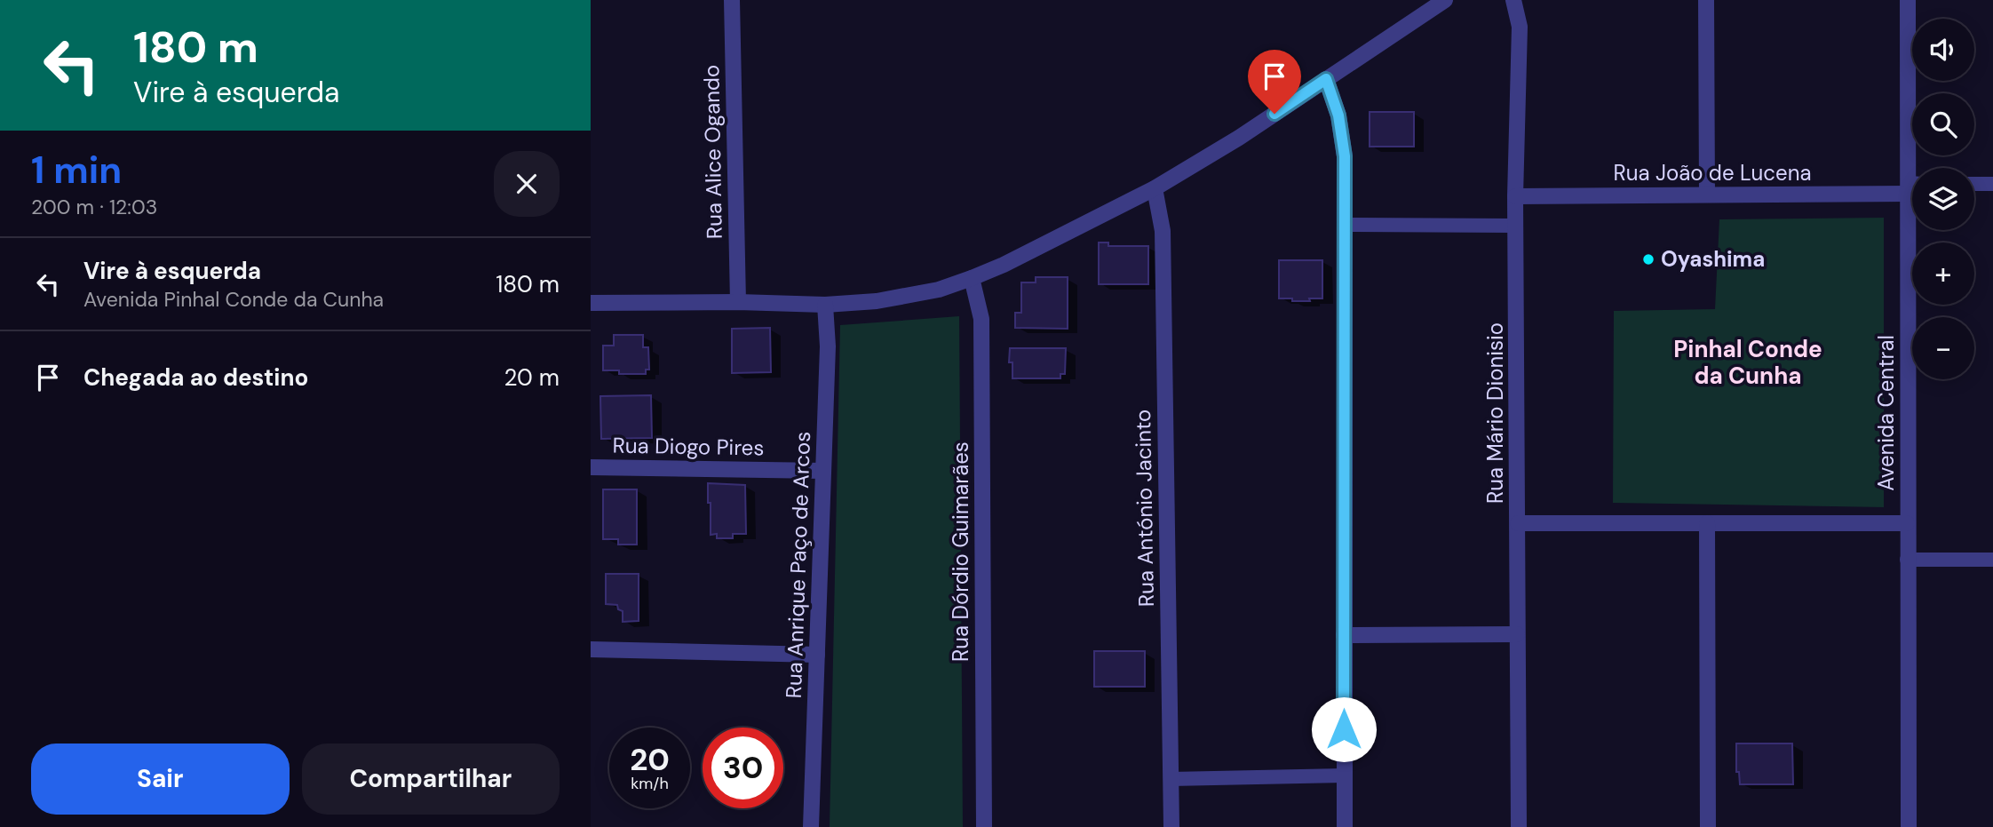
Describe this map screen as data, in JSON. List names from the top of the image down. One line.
{"streets":{"street":["Rua Alice Ogando","Rua João de Lucena","Rua Mário Dionisio","Avenida Central","Rua Diogo Pires","Rua António Jacinto","Rua Dórdio Guimarães","Rua Anrique Paço de Arcos"]},"crossings":[["Rua João de Lucena","Rua Mário Dionisio"],["Rua Diogo Pires","Rua Anrique Paço de Arcos"]],"districts":["Pinhal Conde da Cunha"],"places":["Oyashima"],"page":{"turn":["180 m","Vire à esquerda"],"map_buttons":["+","−"],"heading":["1 min","200 m · 12:03"],"list":[{"name":"Vire à esquerda","note":"Avenida Pinhal Conde da Cunha","value":"180 m"},{"name":"Chegada ao destino","value":"20 m"}],"speed":"20 km/h","limit":"30","buttons":["Sair","Compartilhar"]}}
